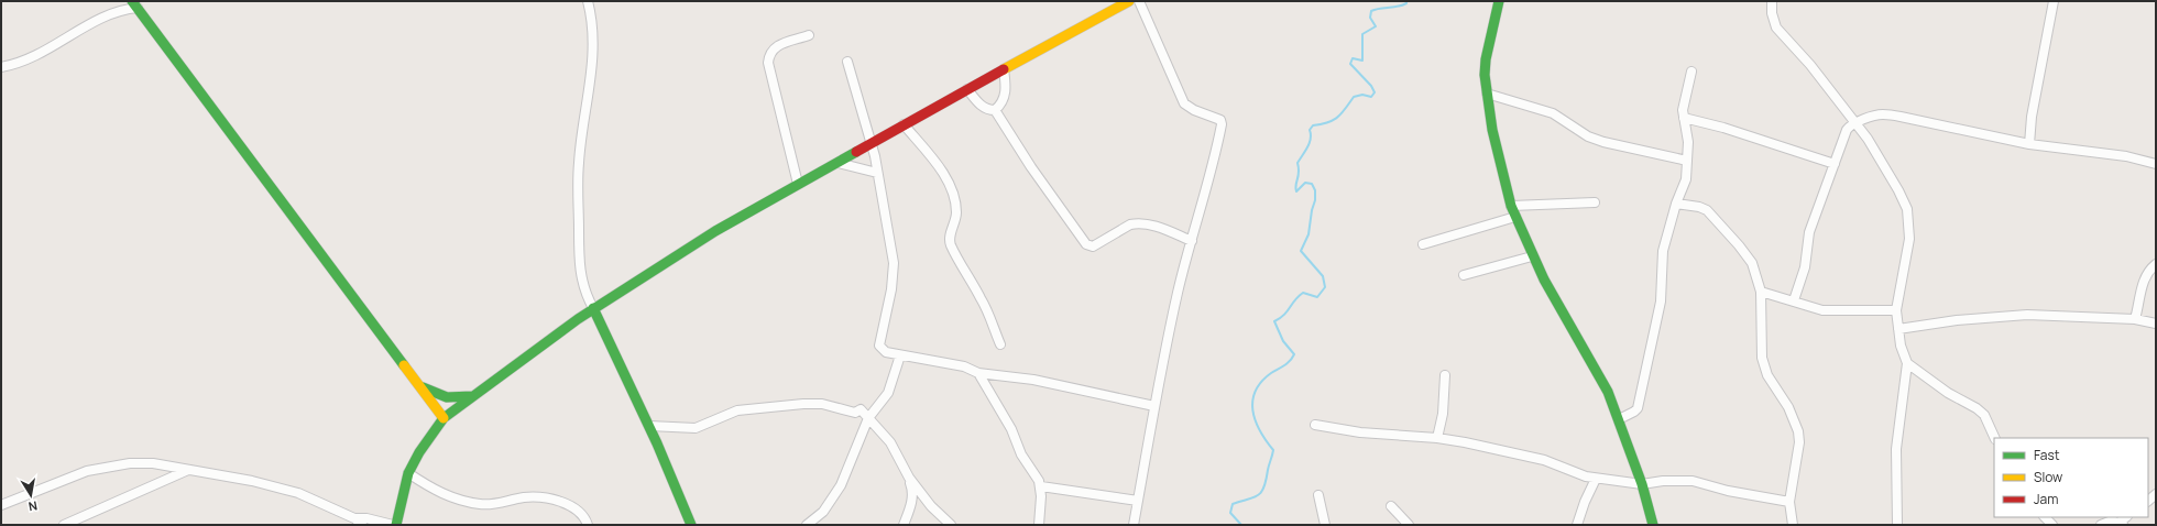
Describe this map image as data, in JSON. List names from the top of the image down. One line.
{"legend":["Fast","Slow","Jam"],"north":"bottom"}
